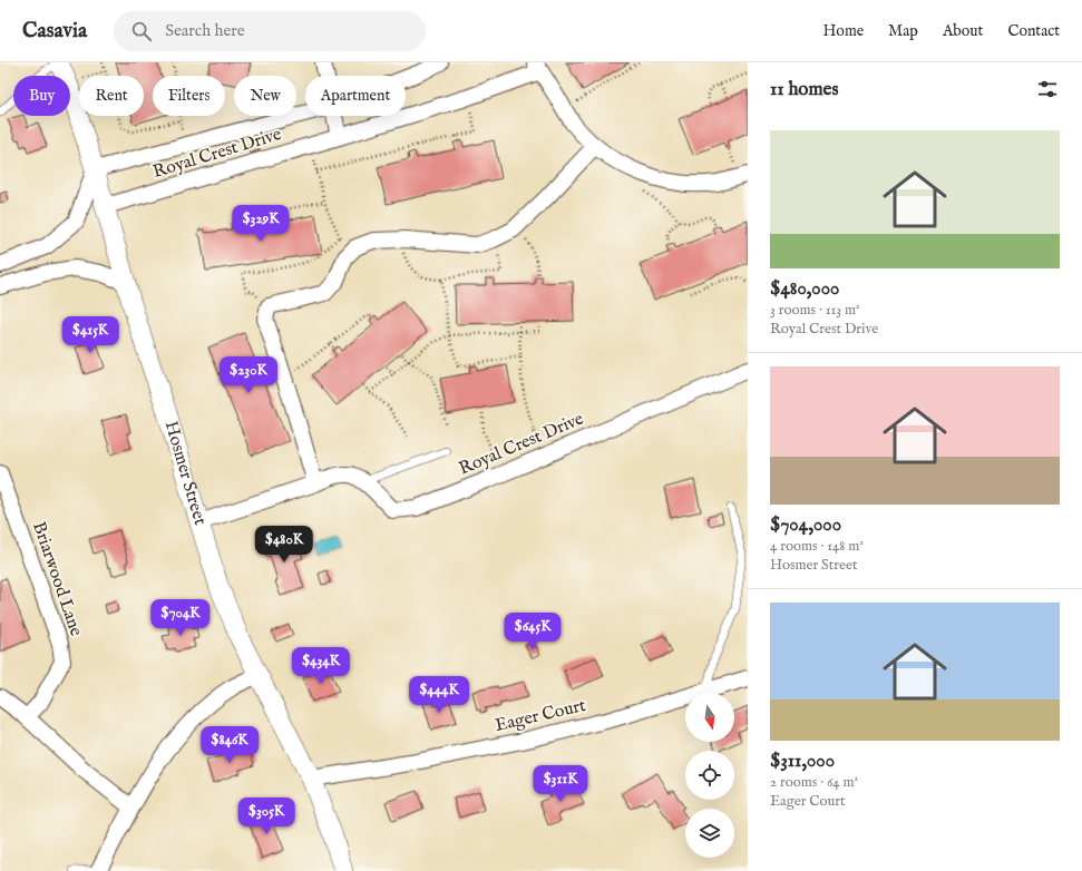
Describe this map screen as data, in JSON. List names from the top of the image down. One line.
{"streets":{"street":["Royal Crest Drive","Hosmer Street","Briarwood Lane","Eager Court"]},"crossings":[["Royal Crest Drive","Hosmer Street"],["Hosmer Street","Eager Court"]],"north":"bottom","page":{"header":"Casavia","search":"Search here","nav":["Home","Map","About","Contact"],"heading":"11 homes","chip":["Buy","Rent","Filters","New","Apartment"],"list":[{"name":"$480,000","note":"3 rooms · 113 m² · Royal Crest Drive"},{"name":"$704,000","note":"4 rooms · 148 m² · Hosmer Street"},{"name":"$311,000","note":"2 rooms · 64 m² · Eager Court"}],"price":["$329K","$415K","$230K","$480K","$704K","$645K","$434K","$444K","$846K","$311K","$305K"]}}
